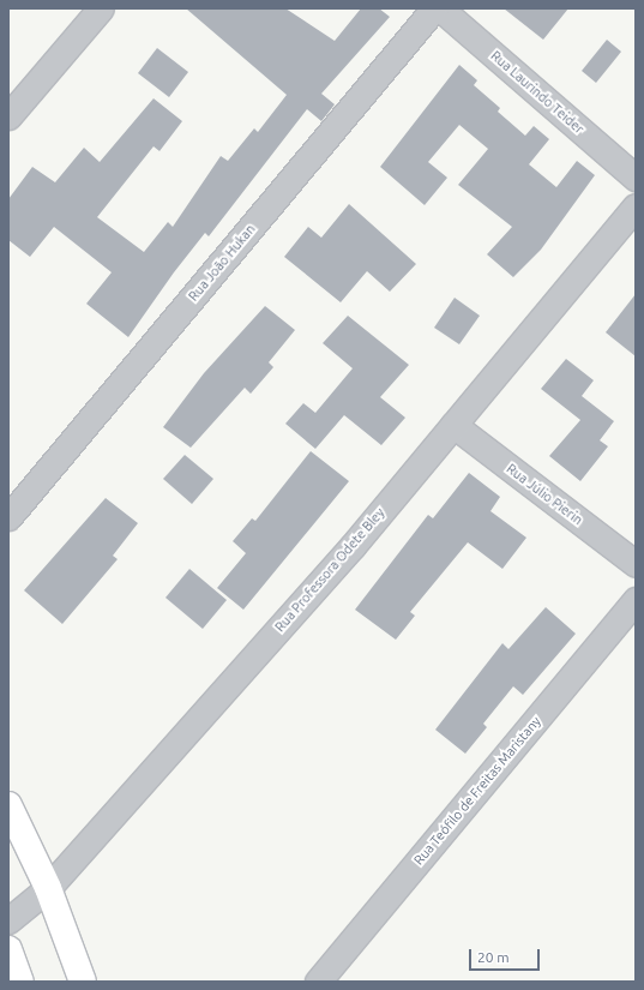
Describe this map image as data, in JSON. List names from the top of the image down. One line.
{"streets":{"street":["Rua Laurindo Teider","Rua João Hukan","Rua Júlio Pierin","Rua Professora Odete Bley","Rua Teófilo de Freitas Maristany"]},"crossings":[["Rua Júlio Pierin","Rua Professora Odete Bley"]],"scale_bar":"20 m"}
